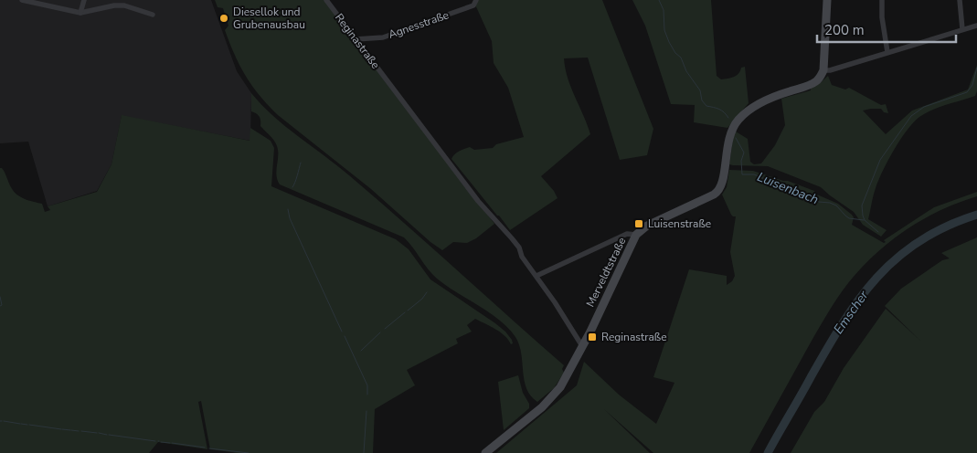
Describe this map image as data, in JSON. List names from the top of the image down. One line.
{"streets":{"main road":["Merveldtstraße"],"street":["Agnesstraße","Reginastraße"]},"crossings":[["Agnesstraße","Reginastraße"],["Reginastraße","Merveldtstraße"]],"water":["Luisenbach","Emscher"],"places":{"other":["Diesellok und Grubenausbau"],"transit":["Luisenstraße","Reginastraße"]},"scale_bar":"200 m"}
